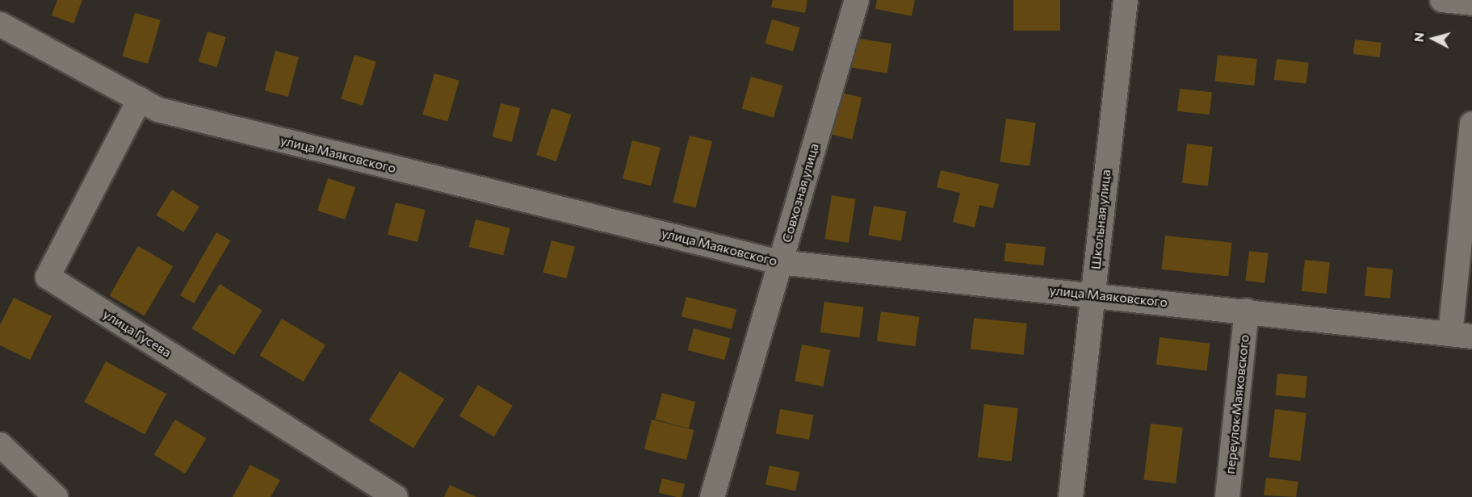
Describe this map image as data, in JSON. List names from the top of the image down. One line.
{"streets":{"street":["улица Маяковского","Совхозная улица","Школьная улица","улица Гусева","переулок Маяковского"]},"crossings":[["улица Маяковского","Совхозная улица"],["улица Маяковского","Школьная улица"],["улица Маяковского","улица Гусева"],["улица Маяковского","переулок Маяковского"]],"north":"left"}
